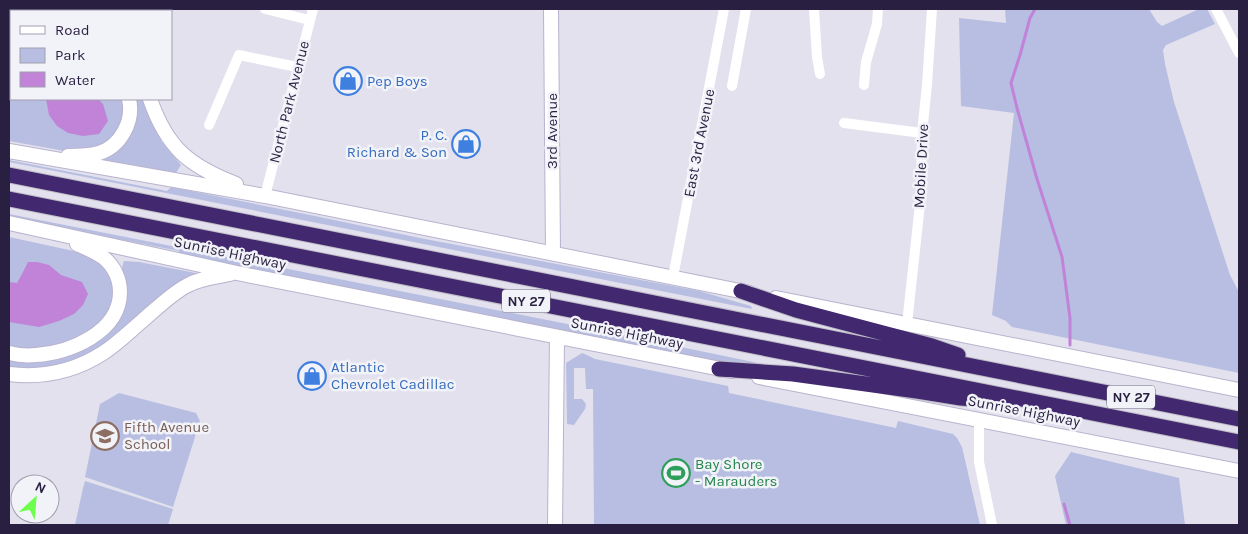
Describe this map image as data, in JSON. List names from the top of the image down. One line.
{"streets":{"highway":["Sunrise Highway","NY 27"],"main road":["3rd Avenue"],"street":["North Park Avenue","East 3rd Avenue","Mobile Drive"]},"places":{"shop":["Pep Boys","P. C. Richard & Son","Atlantic Chevrolet Cadillac"],"school or university":["Fifth Avenue School"],"sports":["Bay Shore - Marauders"]},"legend":["Road","Park","Water"],"north":"top right"}
